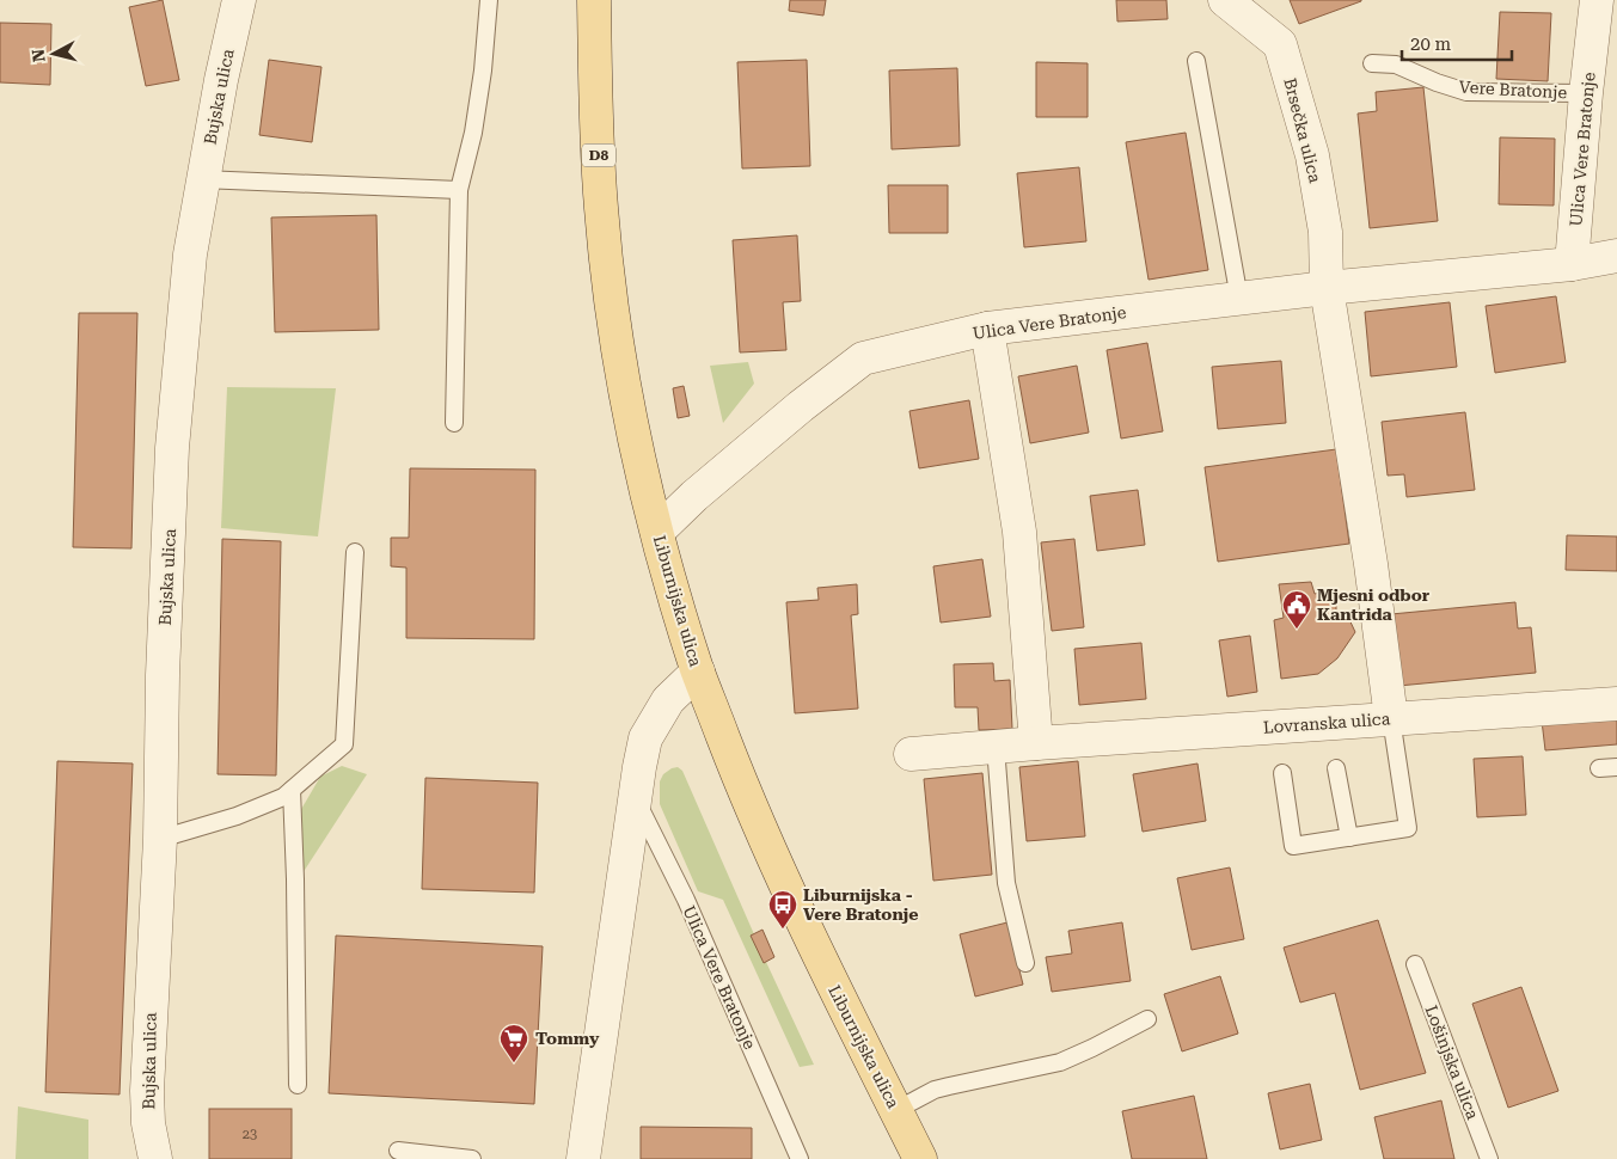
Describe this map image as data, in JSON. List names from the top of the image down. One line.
{"streets":{"main road":["D8","Liburnijska ulica"],"street":["Bujska ulica","Brsečka ulica","Ulica Vere Bratonje","Lovranska ulica"],"lane":["Vere Bratonje","Lošinjska ulica"]},"crossings":[["Vere Bratonje","Ulica Vere Bratonje"],["Brsečka ulica","Ulica Vere Bratonje"],["Ulica Vere Bratonje","Liburnijska ulica"]],"places":{"public building":["Mjesni odbor Kantrida"],"bus stop":["Liburnijska - Vere Bratonje"],"supermarket":["Tommy"]},"house_numbers":["23"],"scale_bar":"20 m","north":"left"}
